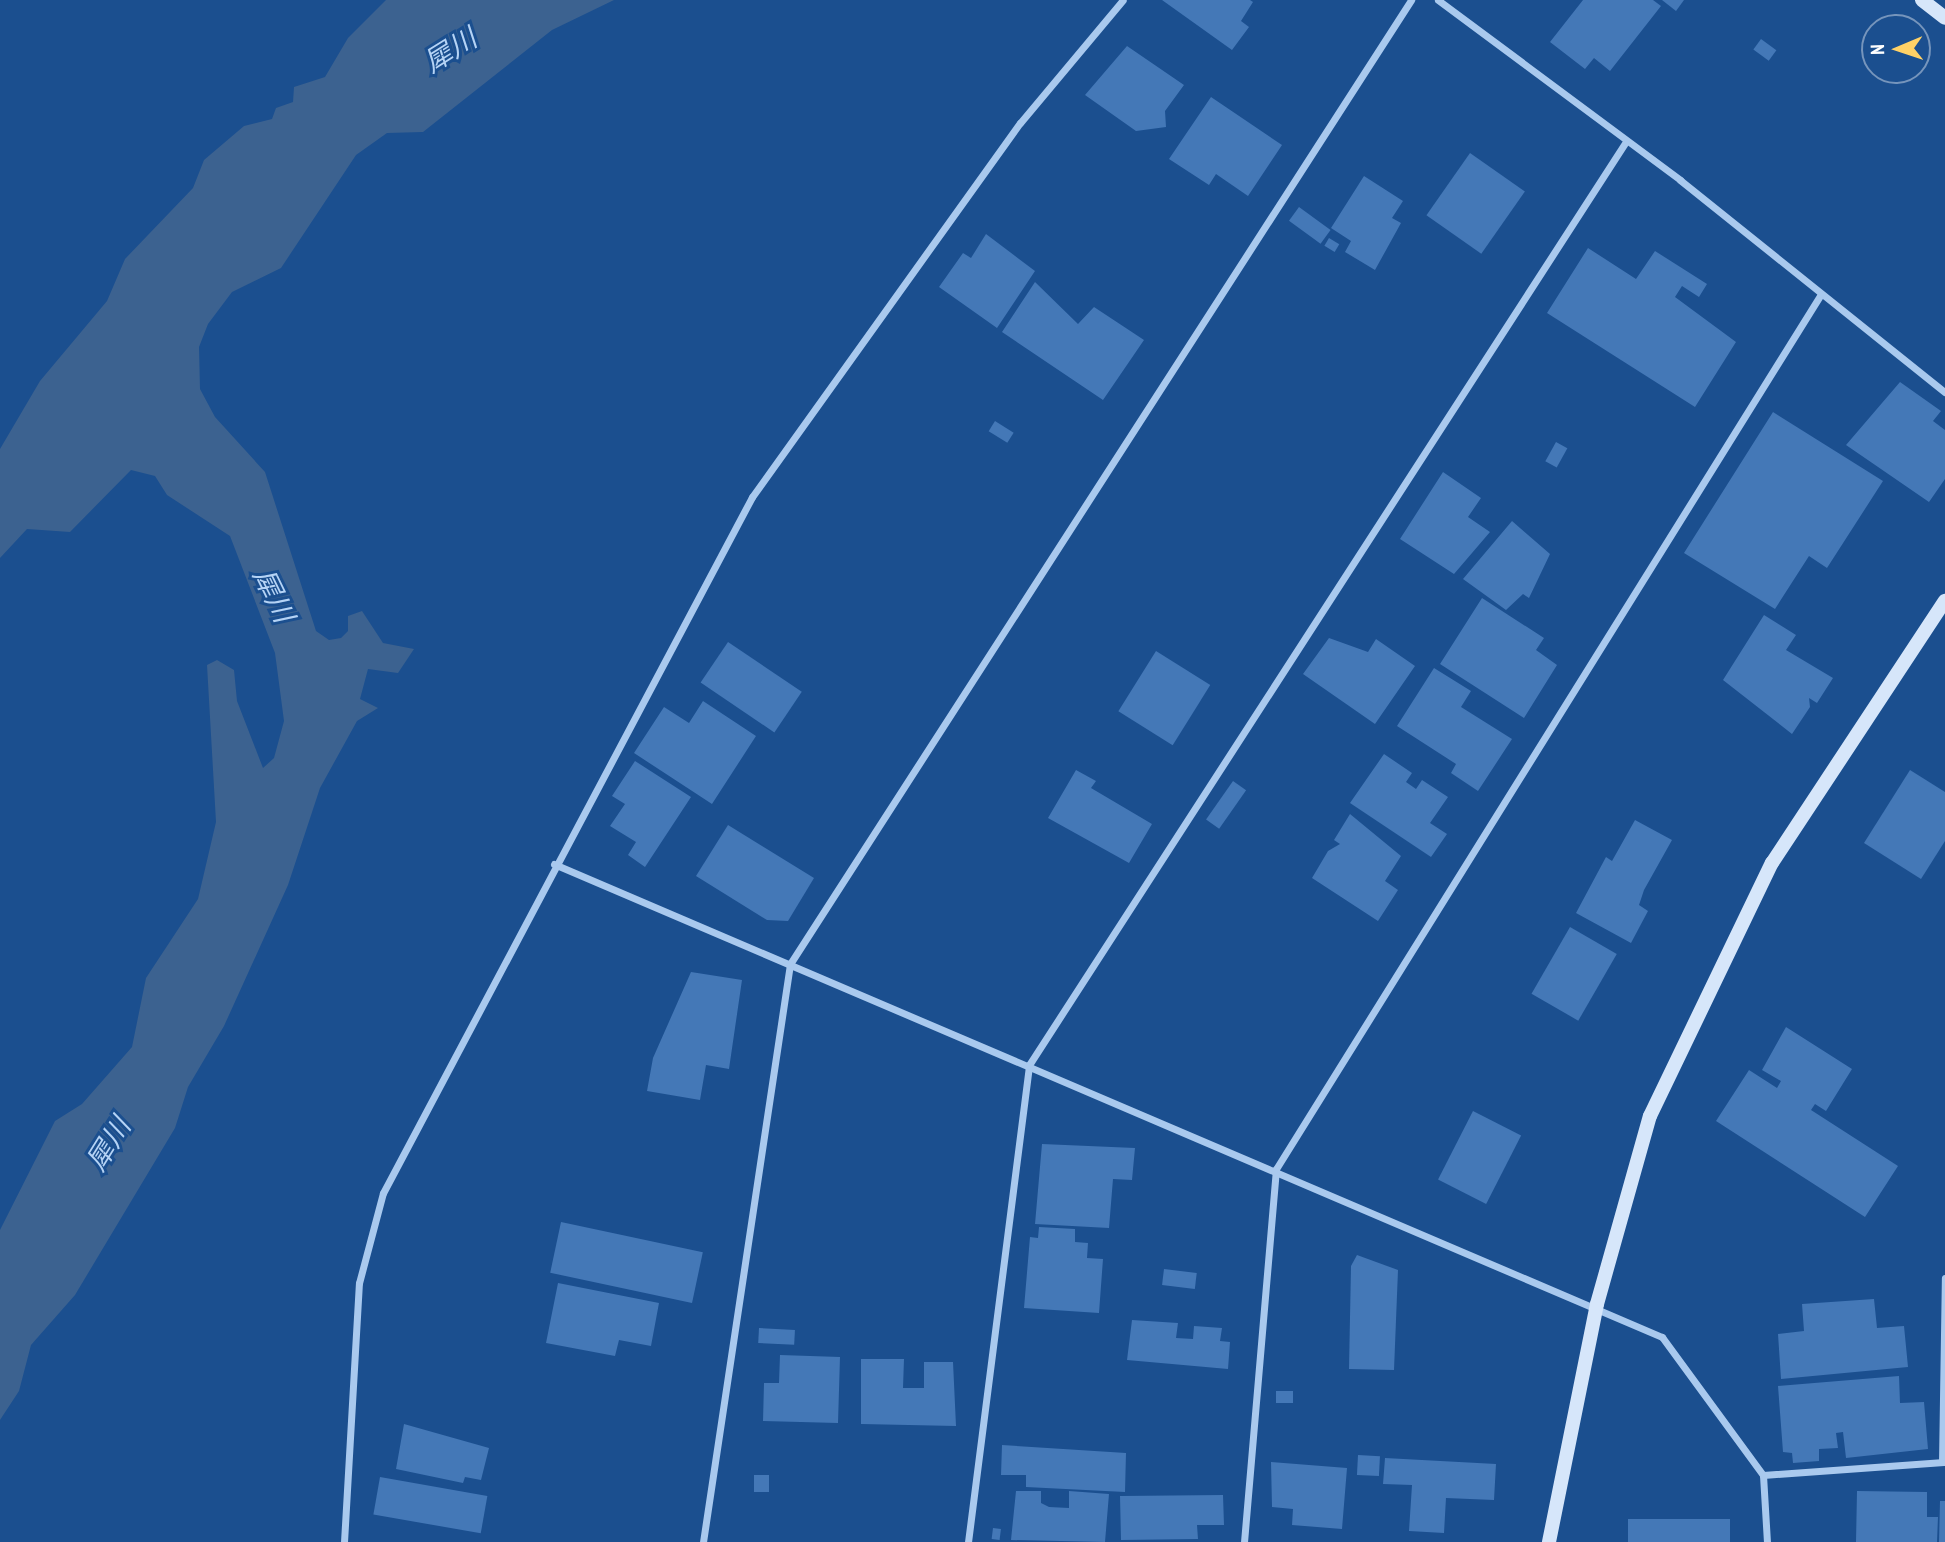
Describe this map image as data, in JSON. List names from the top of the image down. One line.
{"water":["犀川"],"north":"left"}
